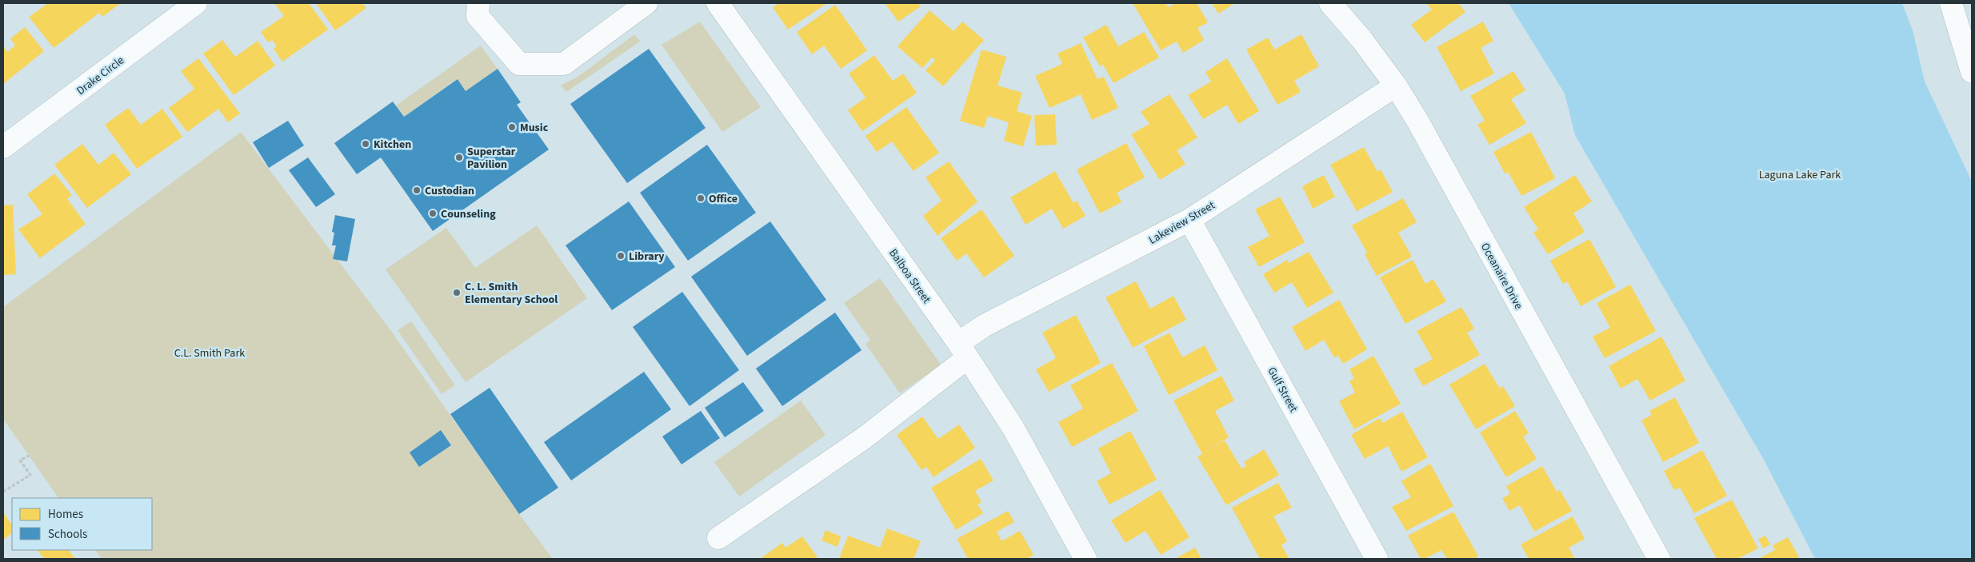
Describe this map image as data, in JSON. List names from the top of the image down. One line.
{"streets":{"street":["Drake Circle","Lakeview Street","Balboa Street","Oceanaire Drive","Gulf Street"]},"crossings":[["Lakeview Street","Balboa Street"],["Lakeview Street","Oceanaire Drive"],["Lakeview Street","Gulf Street"]],"parks":["Laguna Lake Park","C.L. Smith Park"],"places":["Music","Kitchen","Superstar Pavilion","Custodian","Office","Counseling","Library","C. L. Smith Elementary School"],"legend":["Homes","Schools"]}
